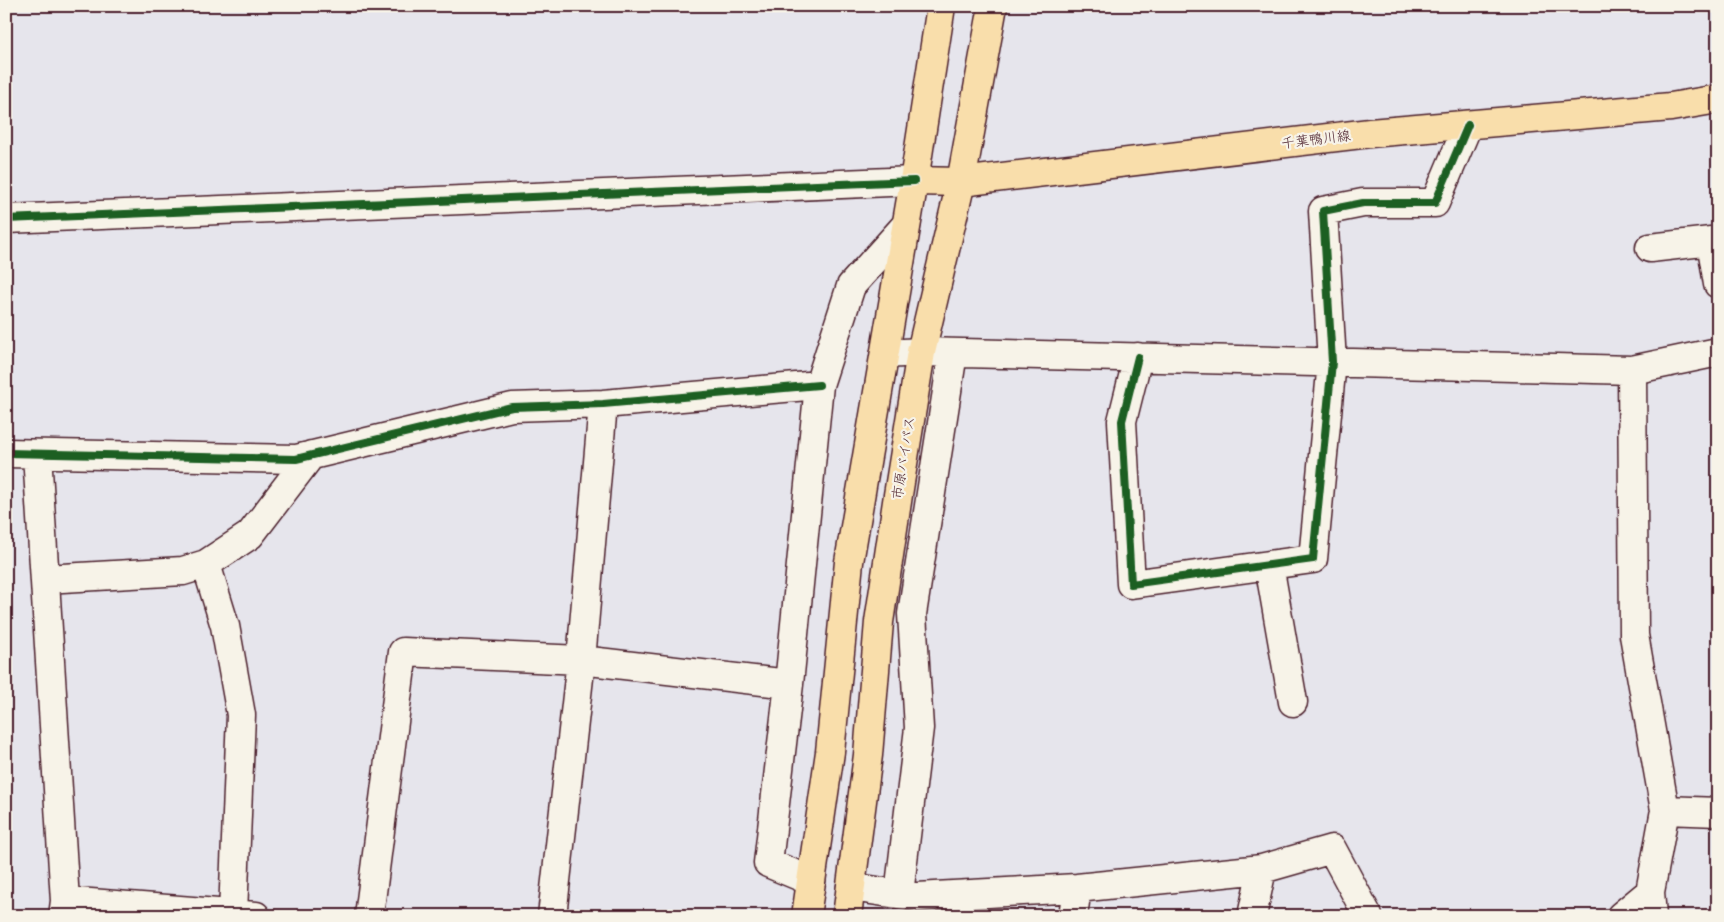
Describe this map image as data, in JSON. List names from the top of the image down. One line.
{"streets":{"main road":["千葉鴨川線","市原バイパス"]},"crossings":[["千葉鴨川線","市原バイパス"]]}
